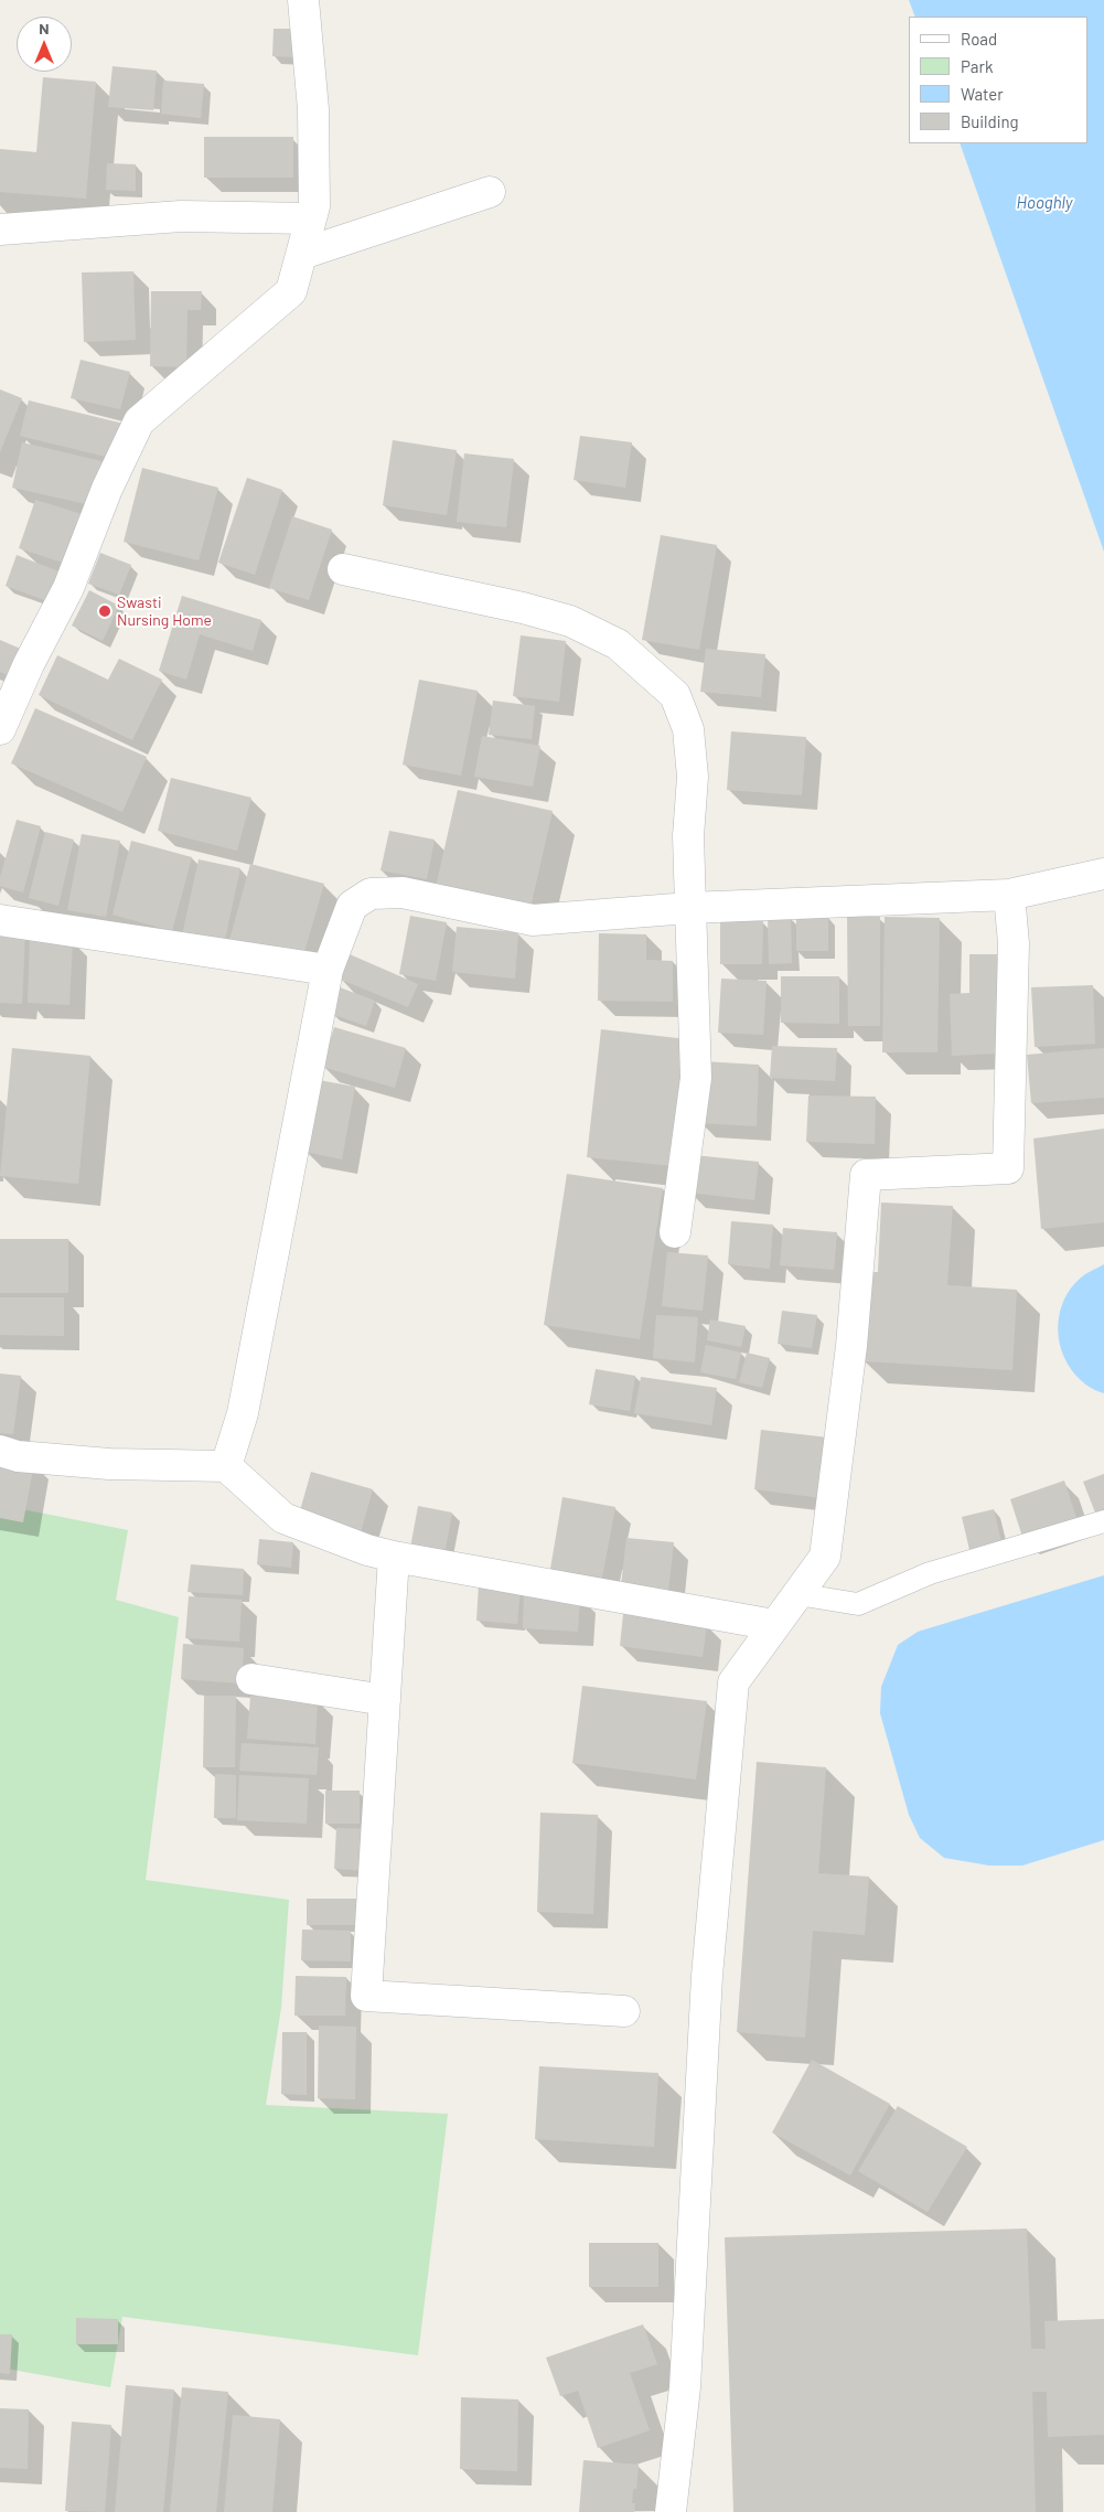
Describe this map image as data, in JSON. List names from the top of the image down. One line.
{"water":["Hooghly"],"places":["Swasti Nursing Home"],"legend":["Road","Park","Water","Building"],"north":"top"}
